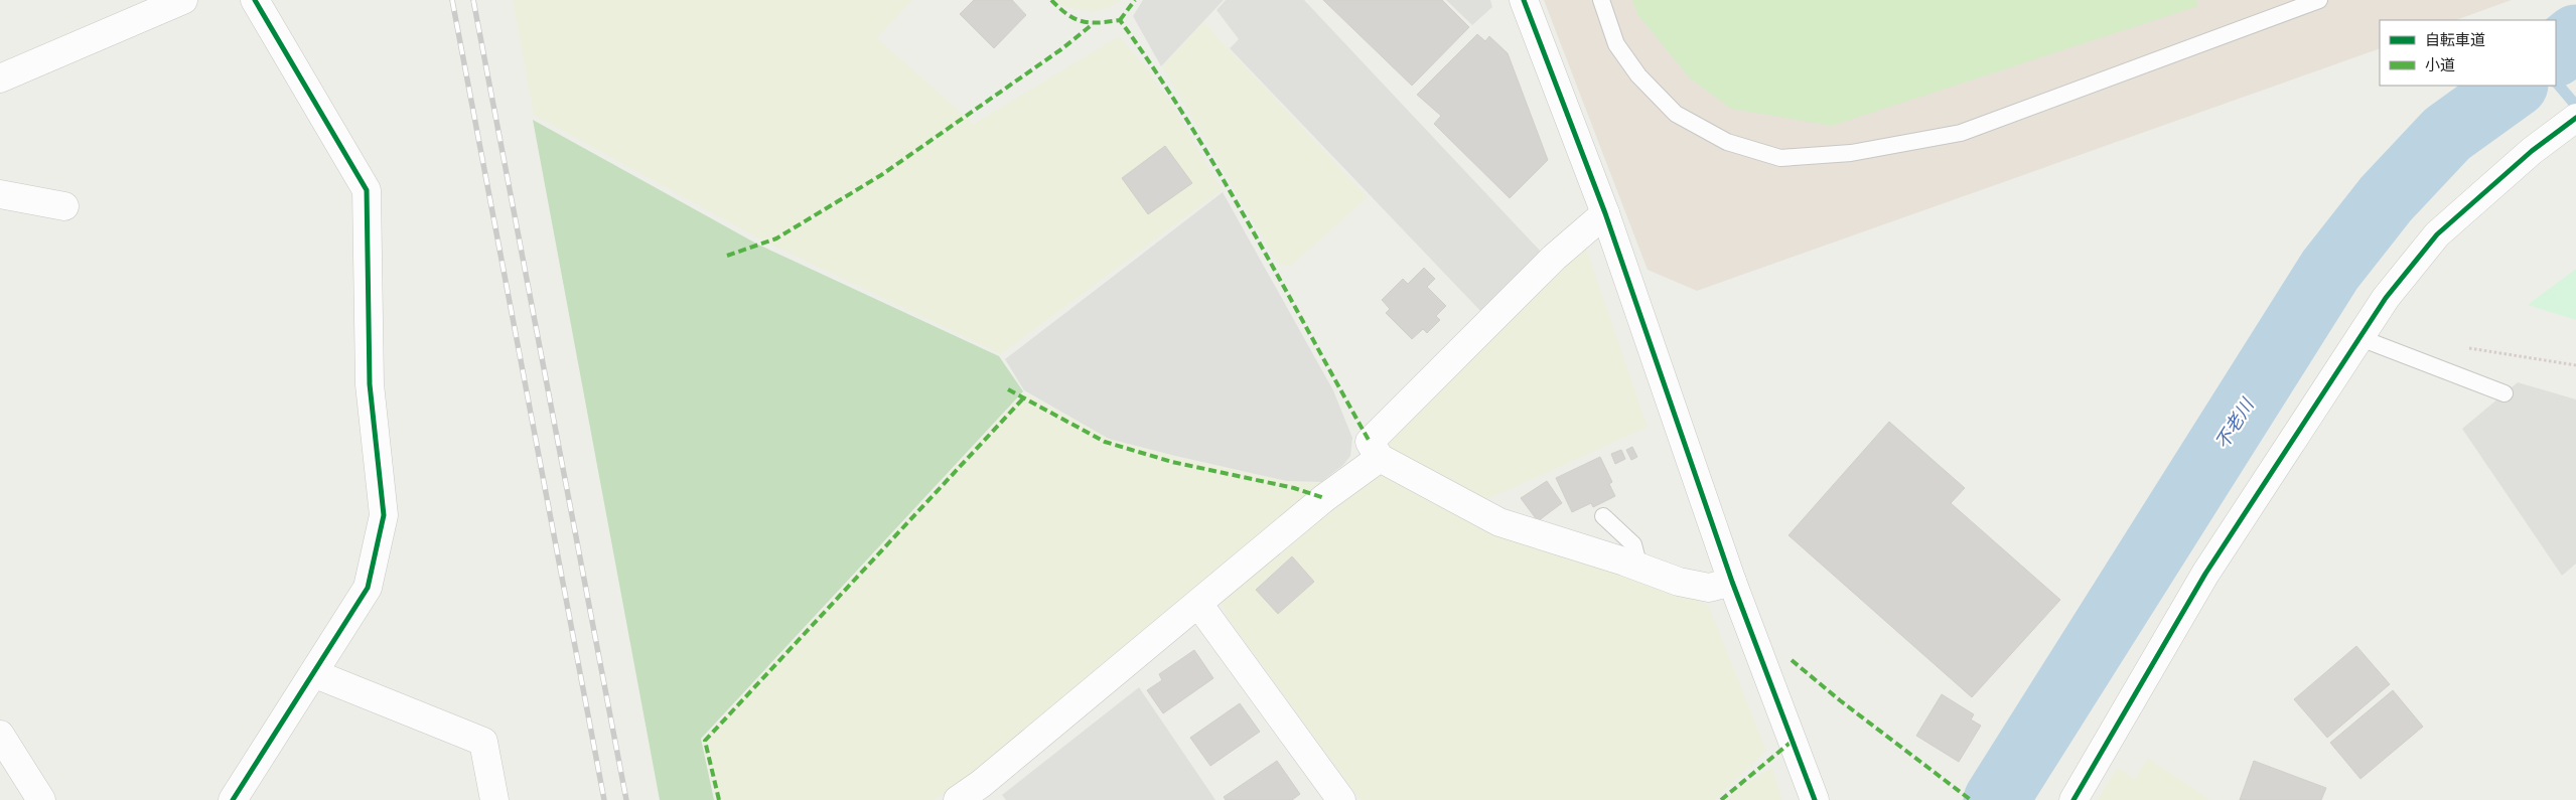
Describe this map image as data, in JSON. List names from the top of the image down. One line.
{"water":["不老川"],"legend":["自転車道","小道"]}
